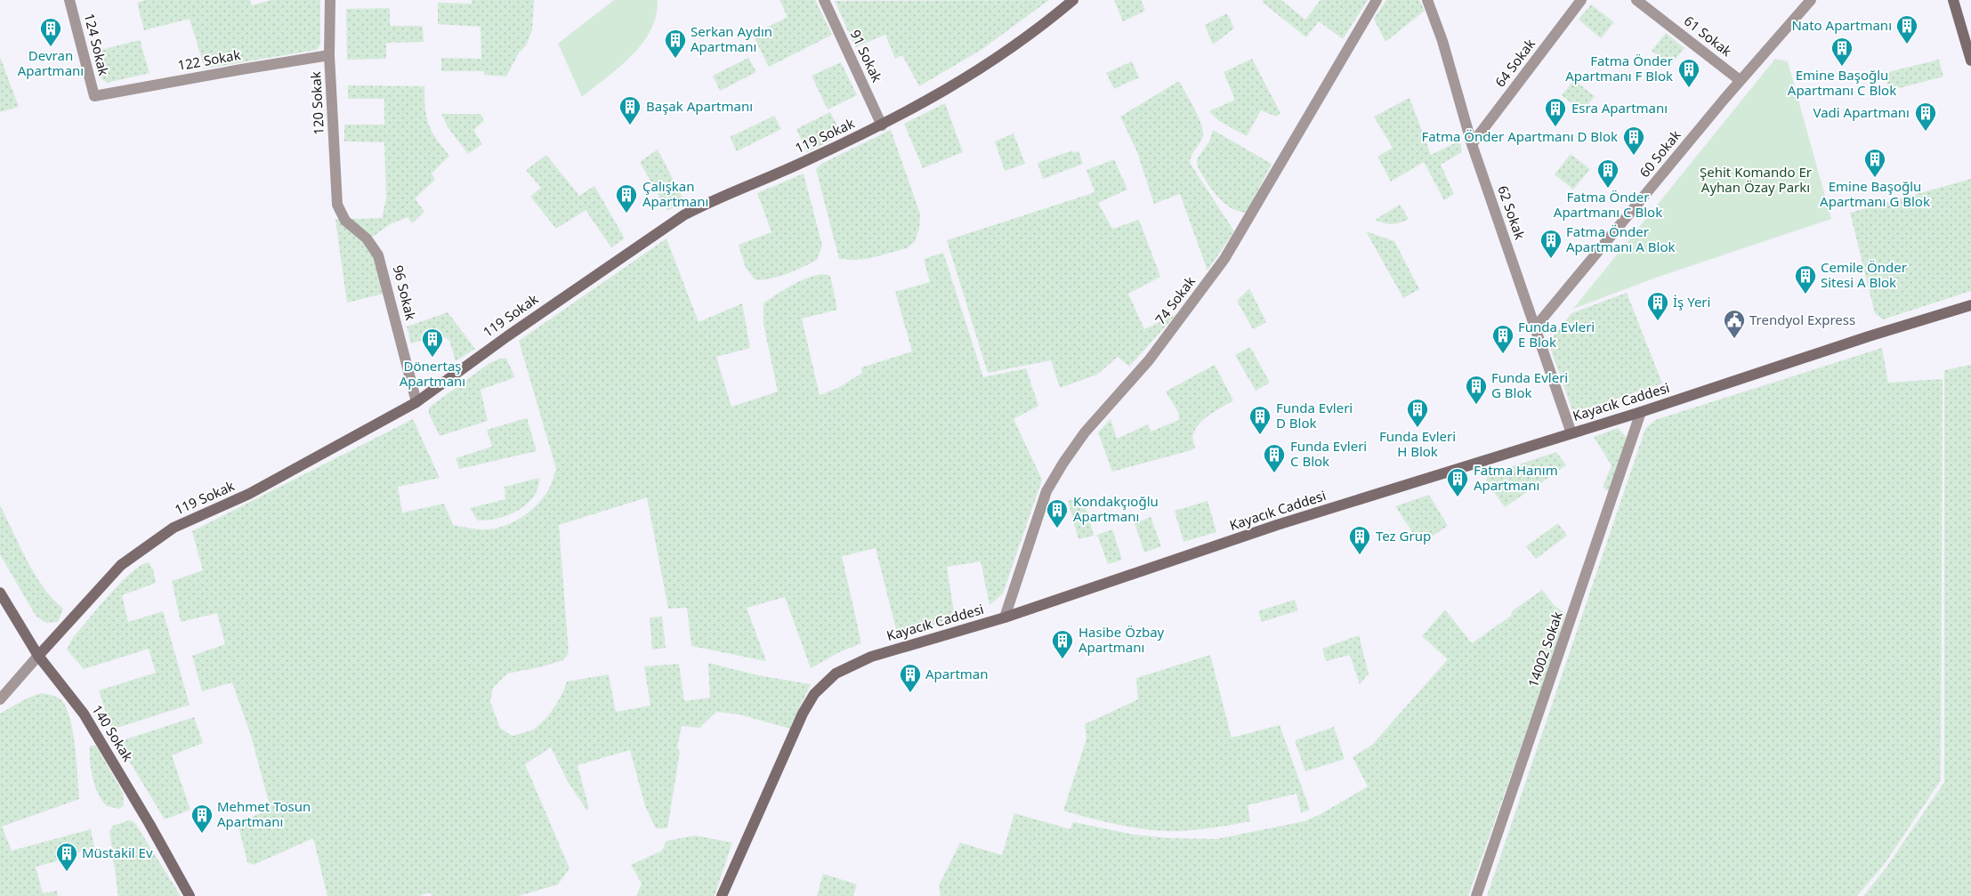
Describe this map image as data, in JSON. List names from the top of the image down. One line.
{"streets":{"main road":["119 Sokak","Kayacık Caddesi","140 Sokak"],"street":["61 Sokak","124 Sokak","91 Sokak","122 Sokak","64 Sokak","120 Sokak","60 Sokak","62 Sokak","96 Sokak","74 Sokak","14002 Sokak"]},"crossings":[["61 Sokak","60 Sokak"],["124 Sokak","122 Sokak"],["91 Sokak","119 Sokak"],["122 Sokak","120 Sokak"],["64 Sokak","62 Sokak"],["120 Sokak","96 Sokak"],["119 Sokak","96 Sokak"],["119 Sokak","140 Sokak"],["60 Sokak","62 Sokak"],["62 Sokak","Kayacık Caddesi"],["74 Sokak","Kayacık Caddesi"],["Kayacık Caddesi","14002 Sokak"]],"parks":["Şehit Komando Er Ayhan Özay Parkı"],"places":{"building":["Nato Apartmanı","Devran Apartmanı","Serkan Aydın Apartmanı","Emine Başoğlu Apartmanı C Blok","Fatma Önder Apartmanı F Blok","Başak Apartmanı","Esra Apartmanı","Vadi Apartmanı","Fatma Önder Apartmanı D Blok","Emine Başoğlu Apartmanı G Blok","Fatma Önder Apartmanı C Blok","Çalışkan Apartmanı","Fatma Önder Apartmanı A Blok","Cemile Önder Sitesi A Blok","İş Yeri","Funda Evleri E Blok","Dönertaş Apartmanı","Funda Evleri G Blok","Funda Evleri H Blok","Funda Evleri D Blok","Funda Evleri C Blok","Fatma Hanım Apartmanı","Kondakçıoğlu Apartmanı","Tez Grup","Hasibe Özbay Apartmanı","Apartman","Mehmet Tosun Apartmanı","Müstakil Ev"],"public building":["Trendyol Express"]}}
